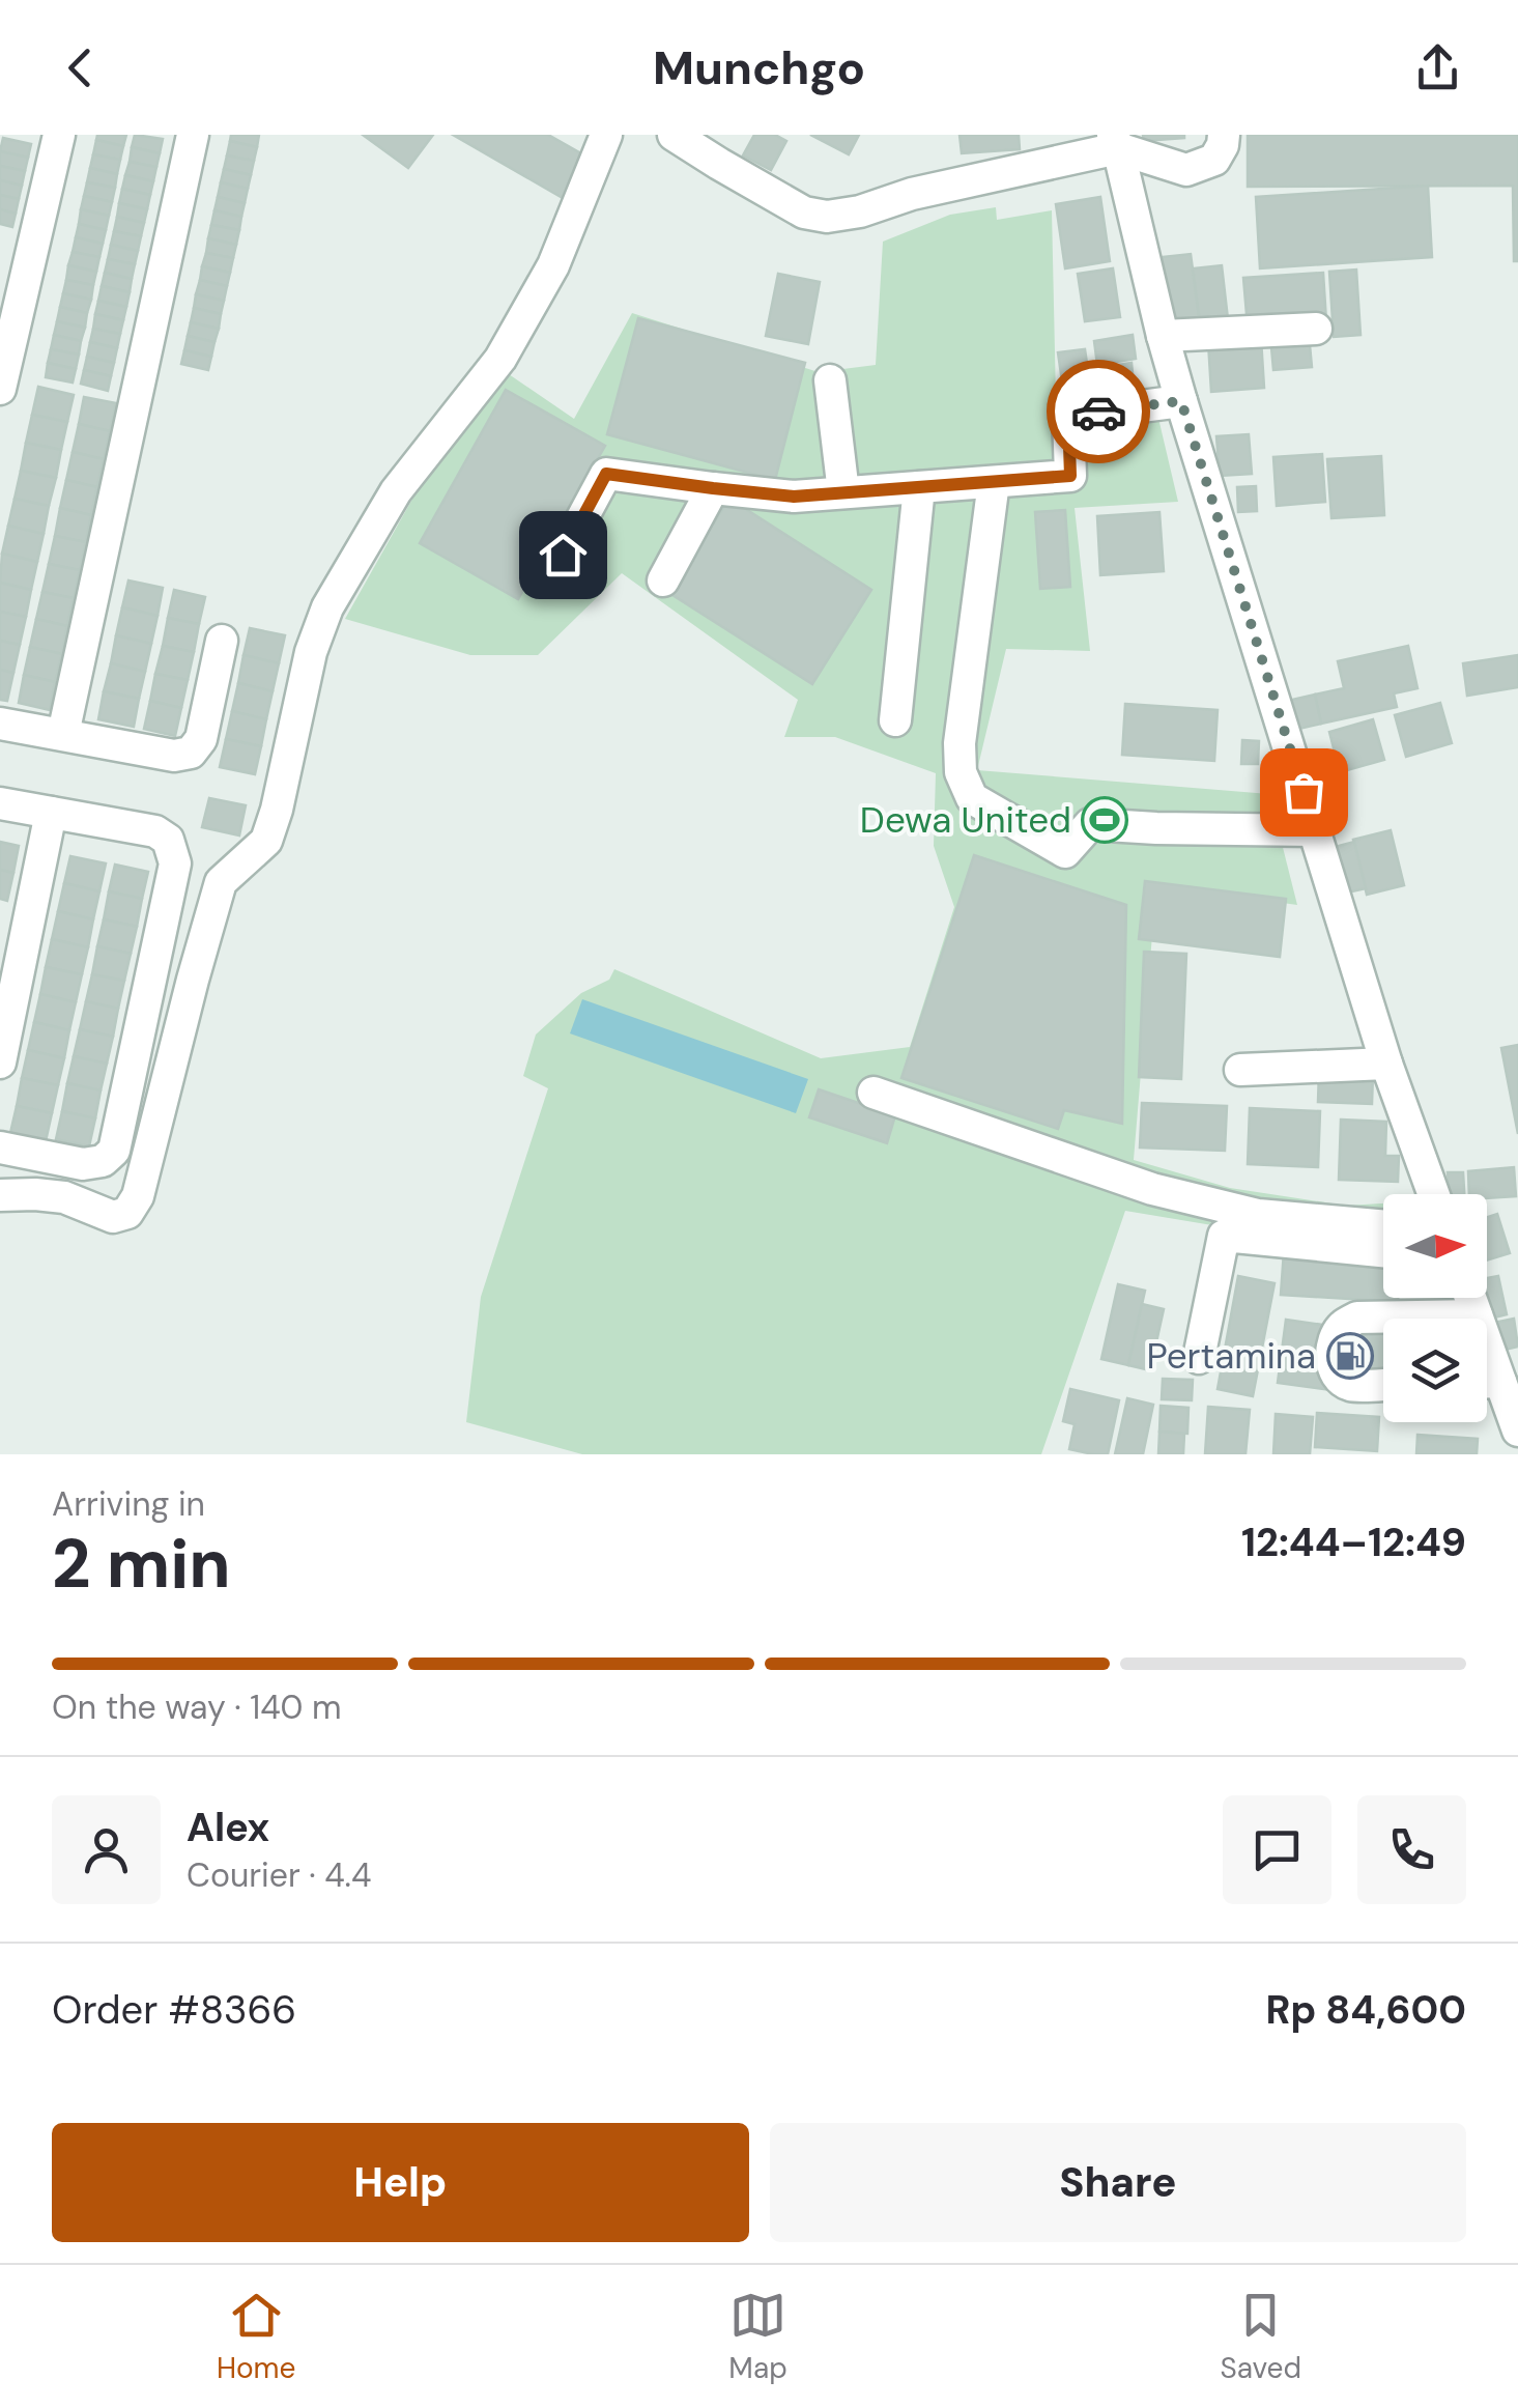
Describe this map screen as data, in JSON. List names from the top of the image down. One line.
{"places":{"sports":["Dewa United"],"fuel station":["Pertamina"]},"north":"right","page":{"header":"Munchgo","heading":["2 min","Arriving in","12:44–12:49"],"panel":["Alex","Courier · 4.4","Order #8366","Rp 84,600"],"bar":"On the way · 140 m","buttons":["Help","Share"],"tabs":["Home","Map","Saved"]}}
